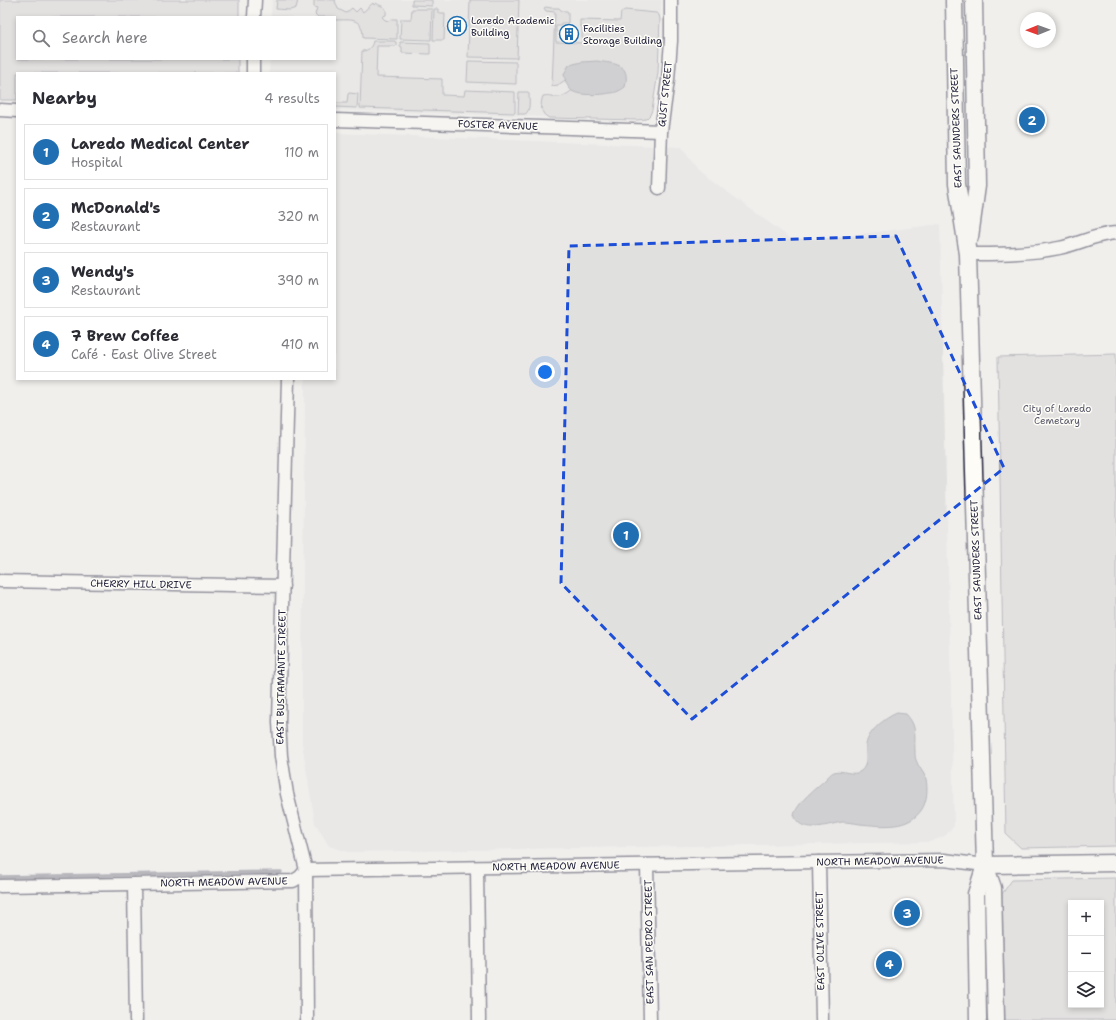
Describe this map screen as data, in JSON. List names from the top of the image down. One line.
{"streets":{"main road":["EAST SAUNDERS STREET","NORTH MEADOW AVENUE"],"street":["GUST STREET","FOSTER AVENUE","CHERRY HILL DRIVE","EAST BUSTAMANTE STREET","EAST OLIVE STREET","EAST SAN PEDRO STREET"]},"crossings":[["GUST STREET","FOSTER AVENUE"],["EAST SAUNDERS STREET","NORTH MEADOW AVENUE"],["CHERRY HILL DRIVE","EAST BUSTAMANTE STREET"],["EAST BUSTAMANTE STREET","NORTH MEADOW AVENUE"],["NORTH MEADOW AVENUE","EAST OLIVE STREET"],["NORTH MEADOW AVENUE","EAST SAN PEDRO STREET"]],"parks":["City of Laredo Cemetary"],"places":{"building":["Laredo Academic Building","Facilities Storage Building"]},"north":"left","page":{"search":"Search here","heading":["Nearby","4 results"],"pins":["2","1","3","4"],"list":[{"mark":"1","name":"Laredo Medical Center","note":"Hospital","value":"110 m"},{"mark":"2","name":"McDonald's","note":"Restaurant","value":"320 m"},{"mark":"3","name":"Wendy's","note":"Restaurant","value":"390 m"},{"mark":"4","name":"7 Brew Coffee","note":"Café · East Olive Street","value":"410 m"}],"map_buttons":["+","−"]}}
